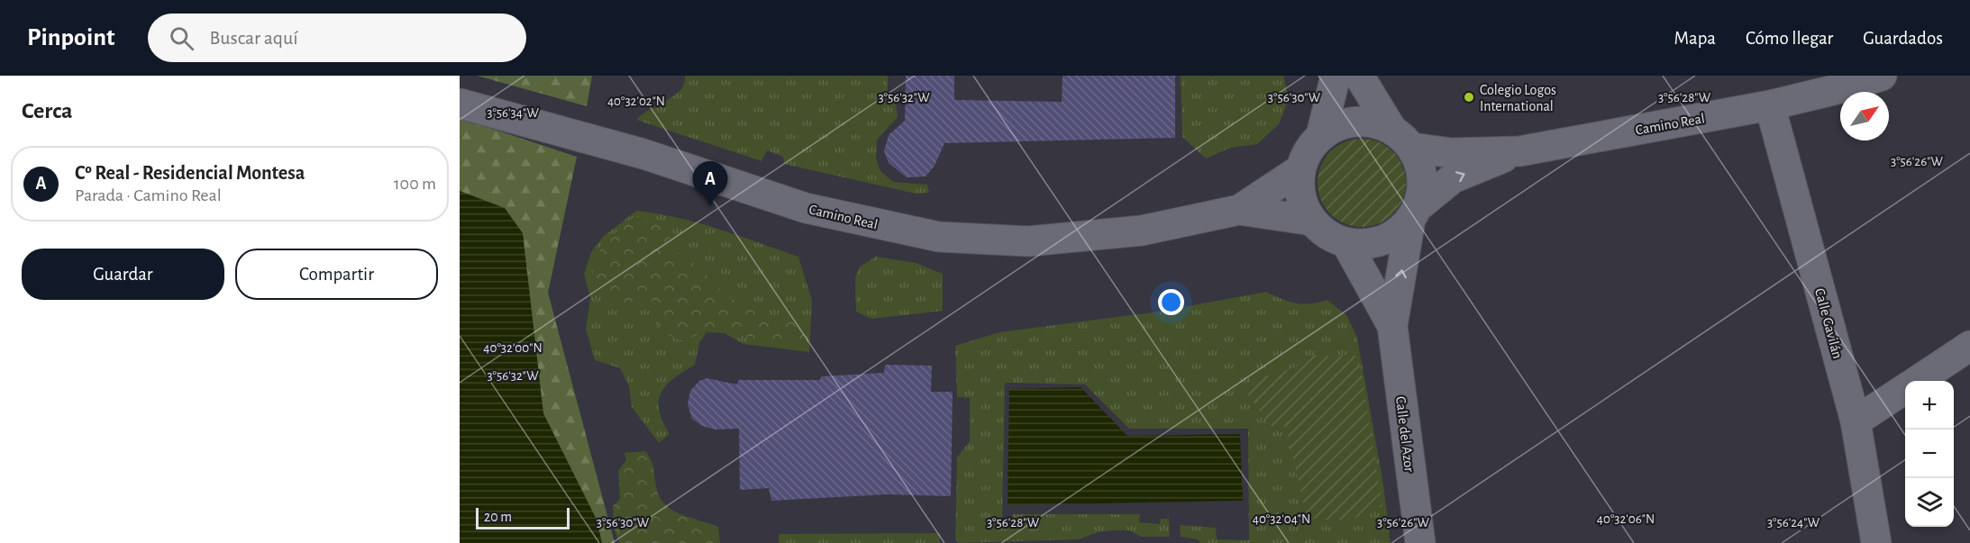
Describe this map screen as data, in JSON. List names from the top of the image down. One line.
{"streets":{"street":["Camino Real","Calle Gavilán","Calle del Azor"]},"crossings":[["Camino Real","Calle Gavilán"],["Camino Real","Calle del Azor"]],"places":["Colegio Logos International"],"scale_bar":"20 m","north":"top right","page":{"header":"Pinpoint","search":"Buscar aquí","nav":["Mapa","Cómo llegar","Guardados"],"heading":"Cerca","list":[{"mark":"A","name":"Cº Real - Residencial Montesa","note":"Parada · Camino Real","value":"100 m"}],"pins":"A","buttons":["Guardar","Compartir"],"map_buttons":["+","−"],"scale":"20 m"},"coordinates":["3°56'32\"W","3°56'30\"W","3°56'28\"W","40°32'02\"N","3°56'34\"W","3°56'26\"W","40°32'00\"N","40°32'04\"N","40°32'06\"N","3°56'24\"W"]}
